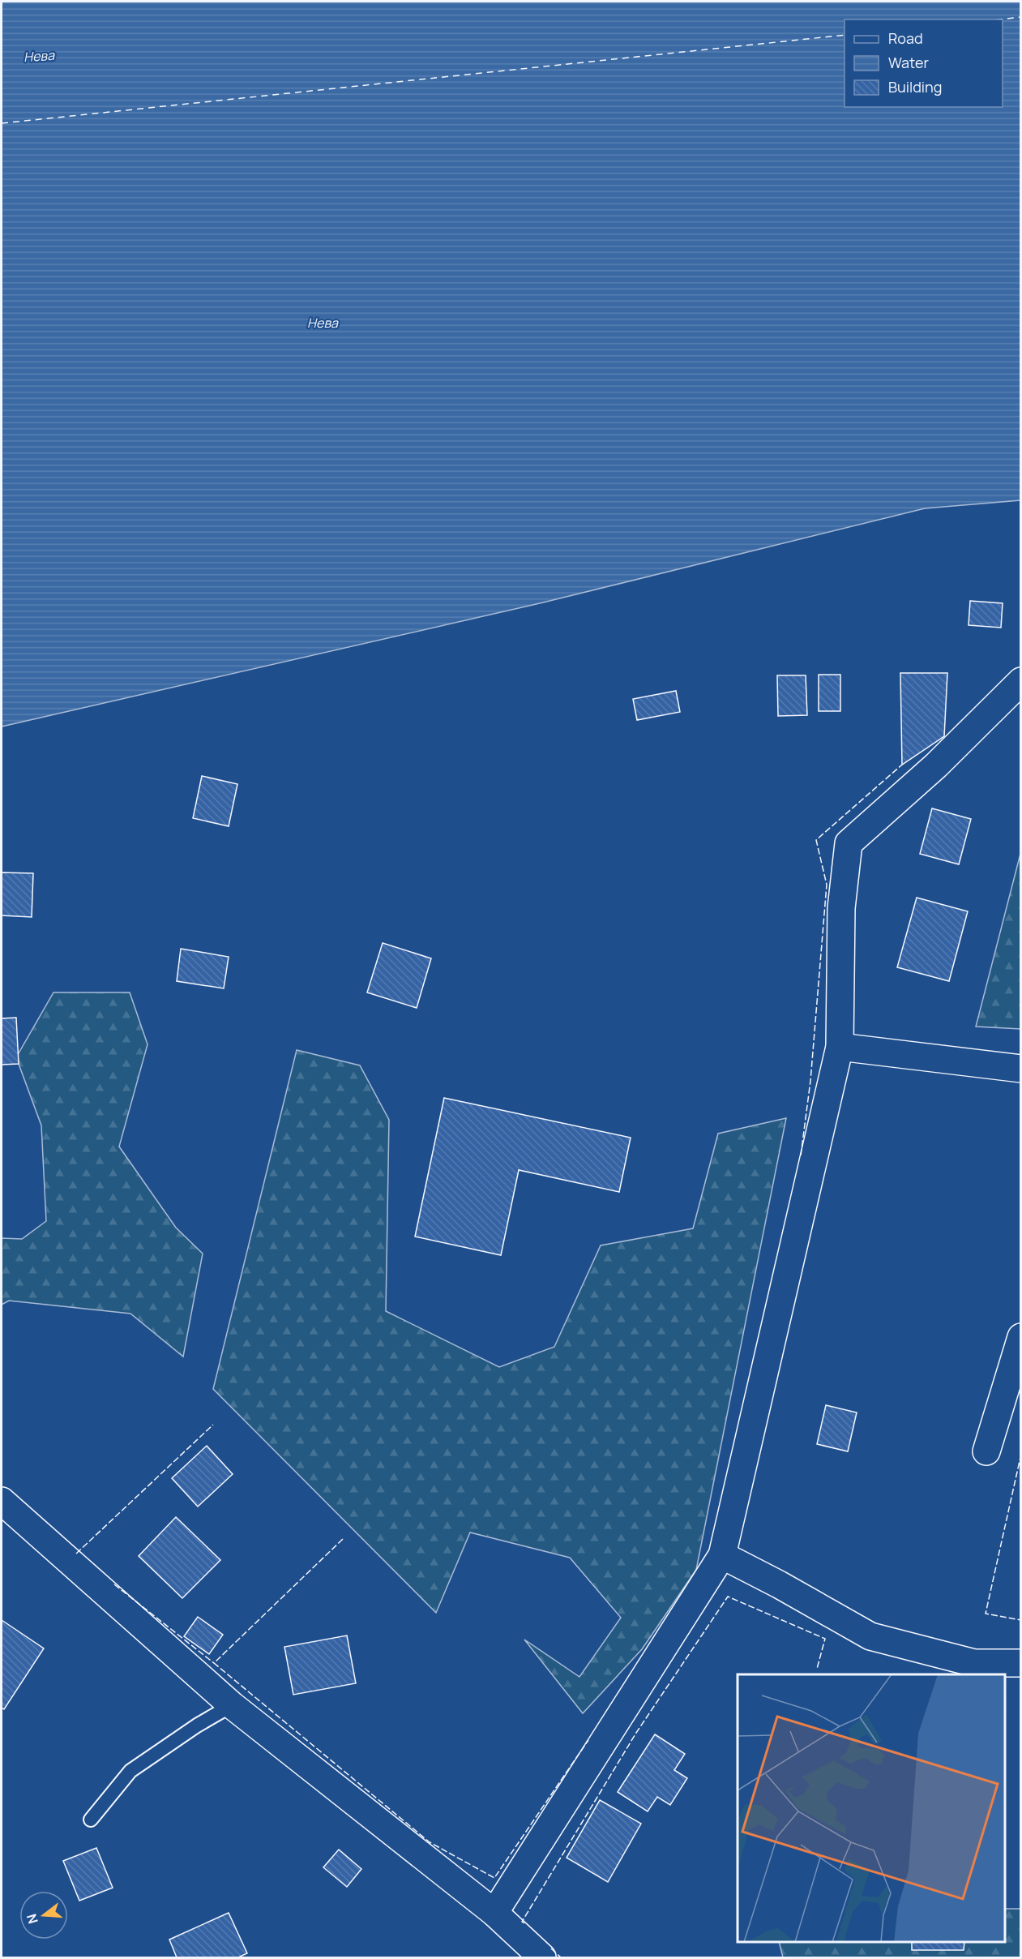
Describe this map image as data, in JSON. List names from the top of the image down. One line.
{"water":["Нева"],"legend":["Road","Water","Building"],"north":"left"}
